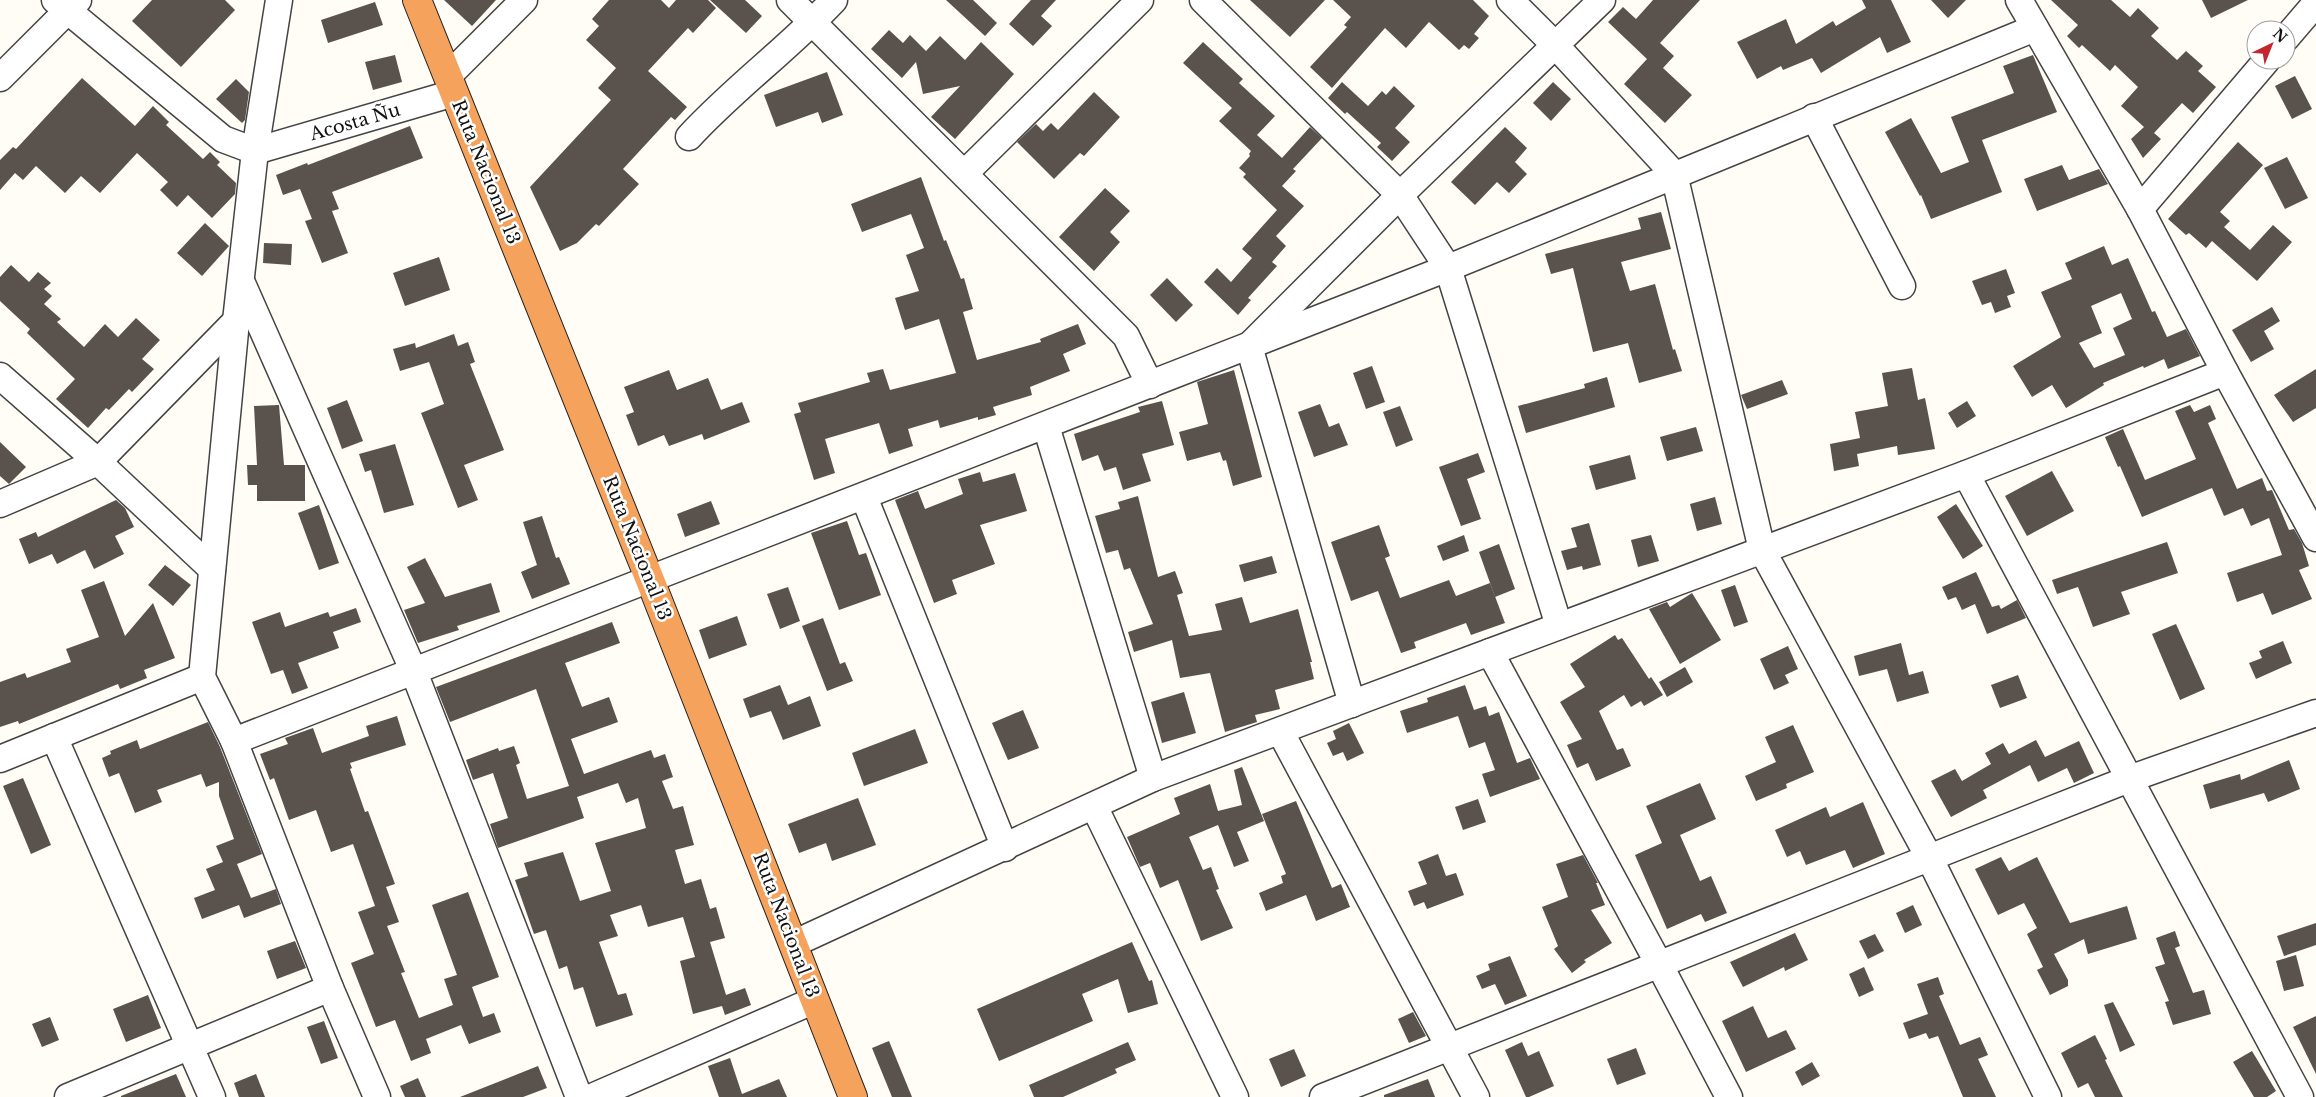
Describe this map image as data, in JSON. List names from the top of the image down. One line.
{"streets":{"highway":["Ruta Nacional 13"],"street":["Acosta Ñu"]},"crossings":[["Acosta Ñu","Ruta Nacional 13"]],"north":"top right"}
